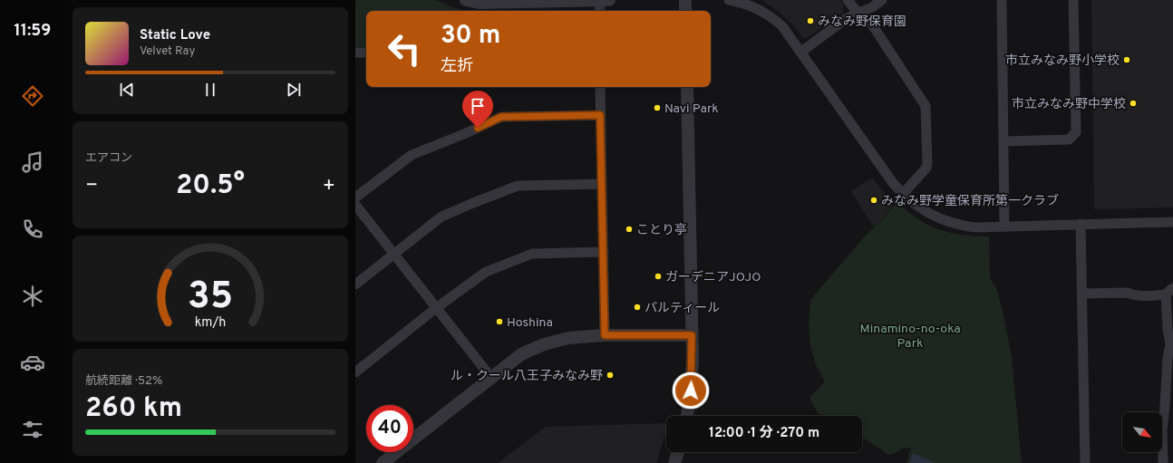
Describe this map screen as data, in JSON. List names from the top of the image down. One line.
{"parks":["Minamino-no-oka Park"],"places":["みなみ野保育園","市立みなみ野小学校","市立みなみ野中学校","Navi Park","みなみ野学童保育所第一クラブ","ことり亭","ガーデニアJOJO","パルティール","Hoshina","ル・クール八王子みなみ野"],"north":"bottom right","page":{"tabs":"11:59","turn":["30 m","左折"],"song":["Static Love","Velvet Ray"],"tile":["エアコン",["航続距離 · 52%","260 km"]],"heat":["−","20.5°","+"],"limit":"40","trip":"12:00 · 1 分 · 270 m","gauge":["35","km/h"]}}
